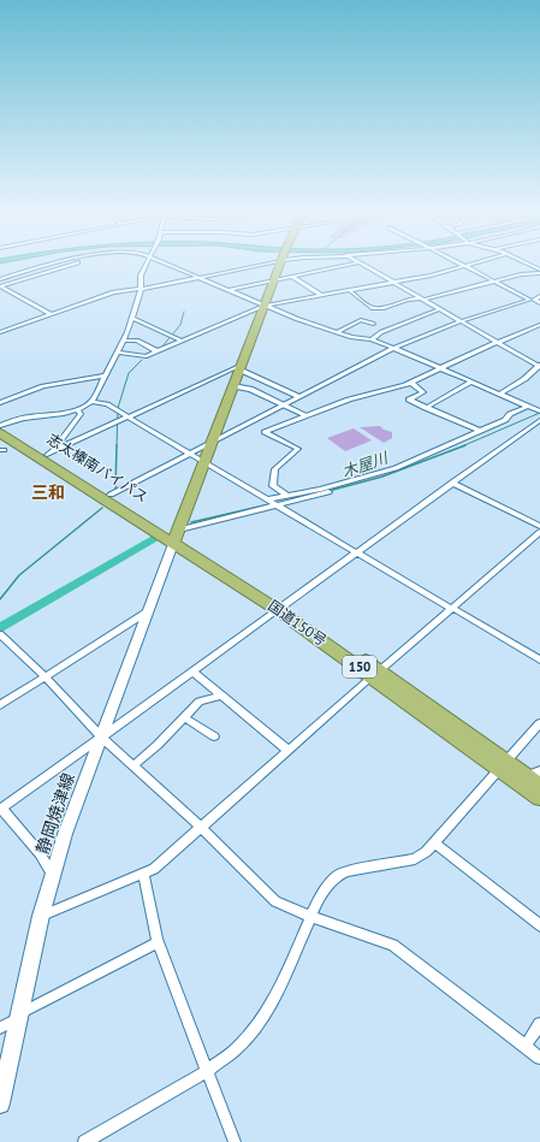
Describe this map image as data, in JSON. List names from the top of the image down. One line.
{"streets":{"highway":["志太榛南バイパス","国道150号","150"],"main road":["静岡焼津線"]},"crossings":[["志太榛南バイパス","国道150号"],["志太榛南バイパス","静岡焼津線"],["国道150号","静岡焼津線"]],"districts":["三和"],"water":["木屋川"]}
